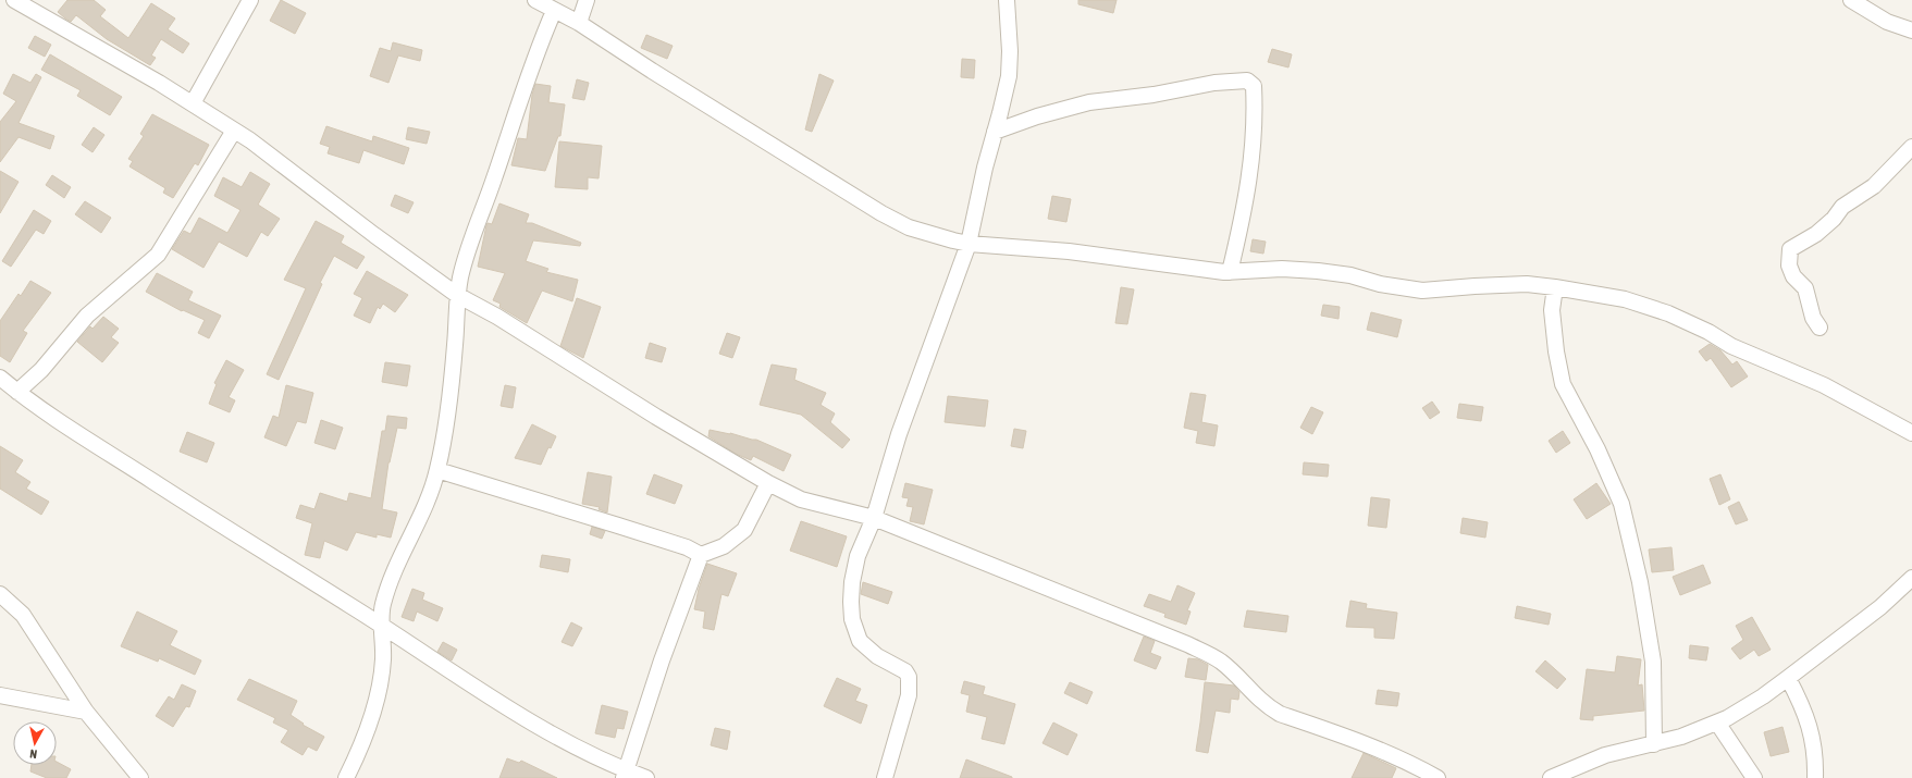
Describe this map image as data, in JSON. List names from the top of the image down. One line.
{"north":"bottom"}
